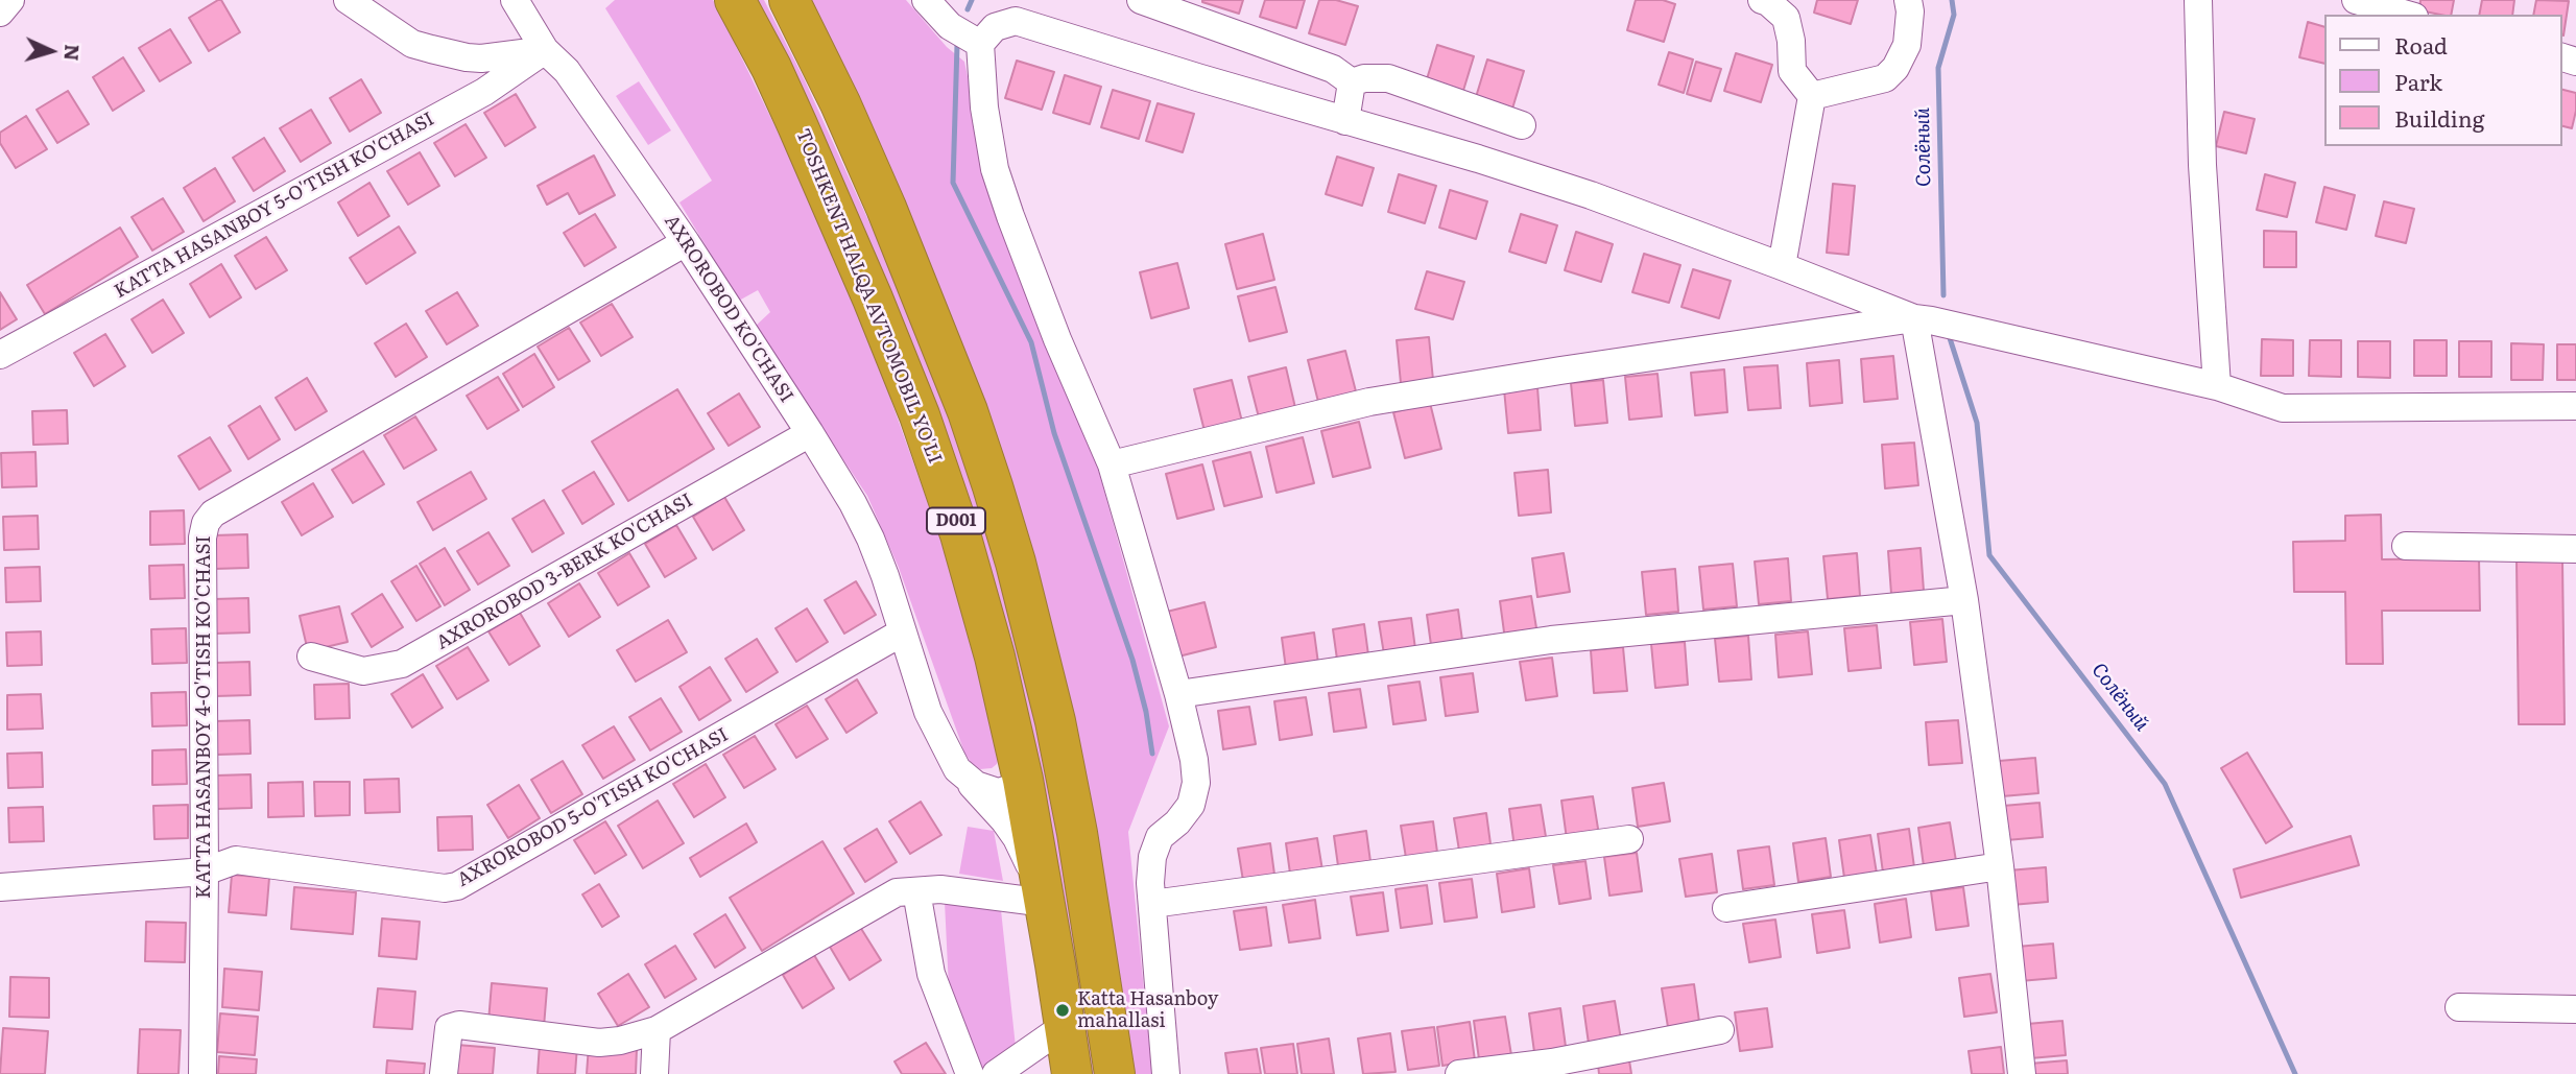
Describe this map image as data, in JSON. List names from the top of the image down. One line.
{"streets":{"highway":["TOSHKENT HALQA AVTOMOBIL YO'LI","D001"],"street":["KATTA HASANBOY 5-O'TISH KO'CHASI","AXROROBOD KO'CHASI","AXROROBOD 3-BERK KO'CHASI","KATTA HASANBOY 4-O'TISH KO'CHASI","AXROROBOD 5-O'TISH KO'CHASI"]},"crossings":[["KATTA HASANBOY 5-O'TISH KO'CHASI","AXROROBOD KO'CHASI"],["TOSHKENT HALQA AVTOMOBIL YO'LI","AXROROBOD KO'CHASI"],["AXROROBOD KO'CHASI","AXROROBOD 3-BERK KO'CHASI"],["AXROROBOD KO'CHASI","KATTA HASANBOY 4-O'TISH KO'CHASI"],["AXROROBOD KO'CHASI","AXROROBOD 5-O'TISH KO'CHASI"],["KATTA HASANBOY 4-O'TISH KO'CHASI","AXROROBOD 5-O'TISH KO'CHASI"]],"water":["Солёный"],"places":["Katta Hasanboy mahallasi"],"legend":["Road","Park","Building"],"north":"right"}
